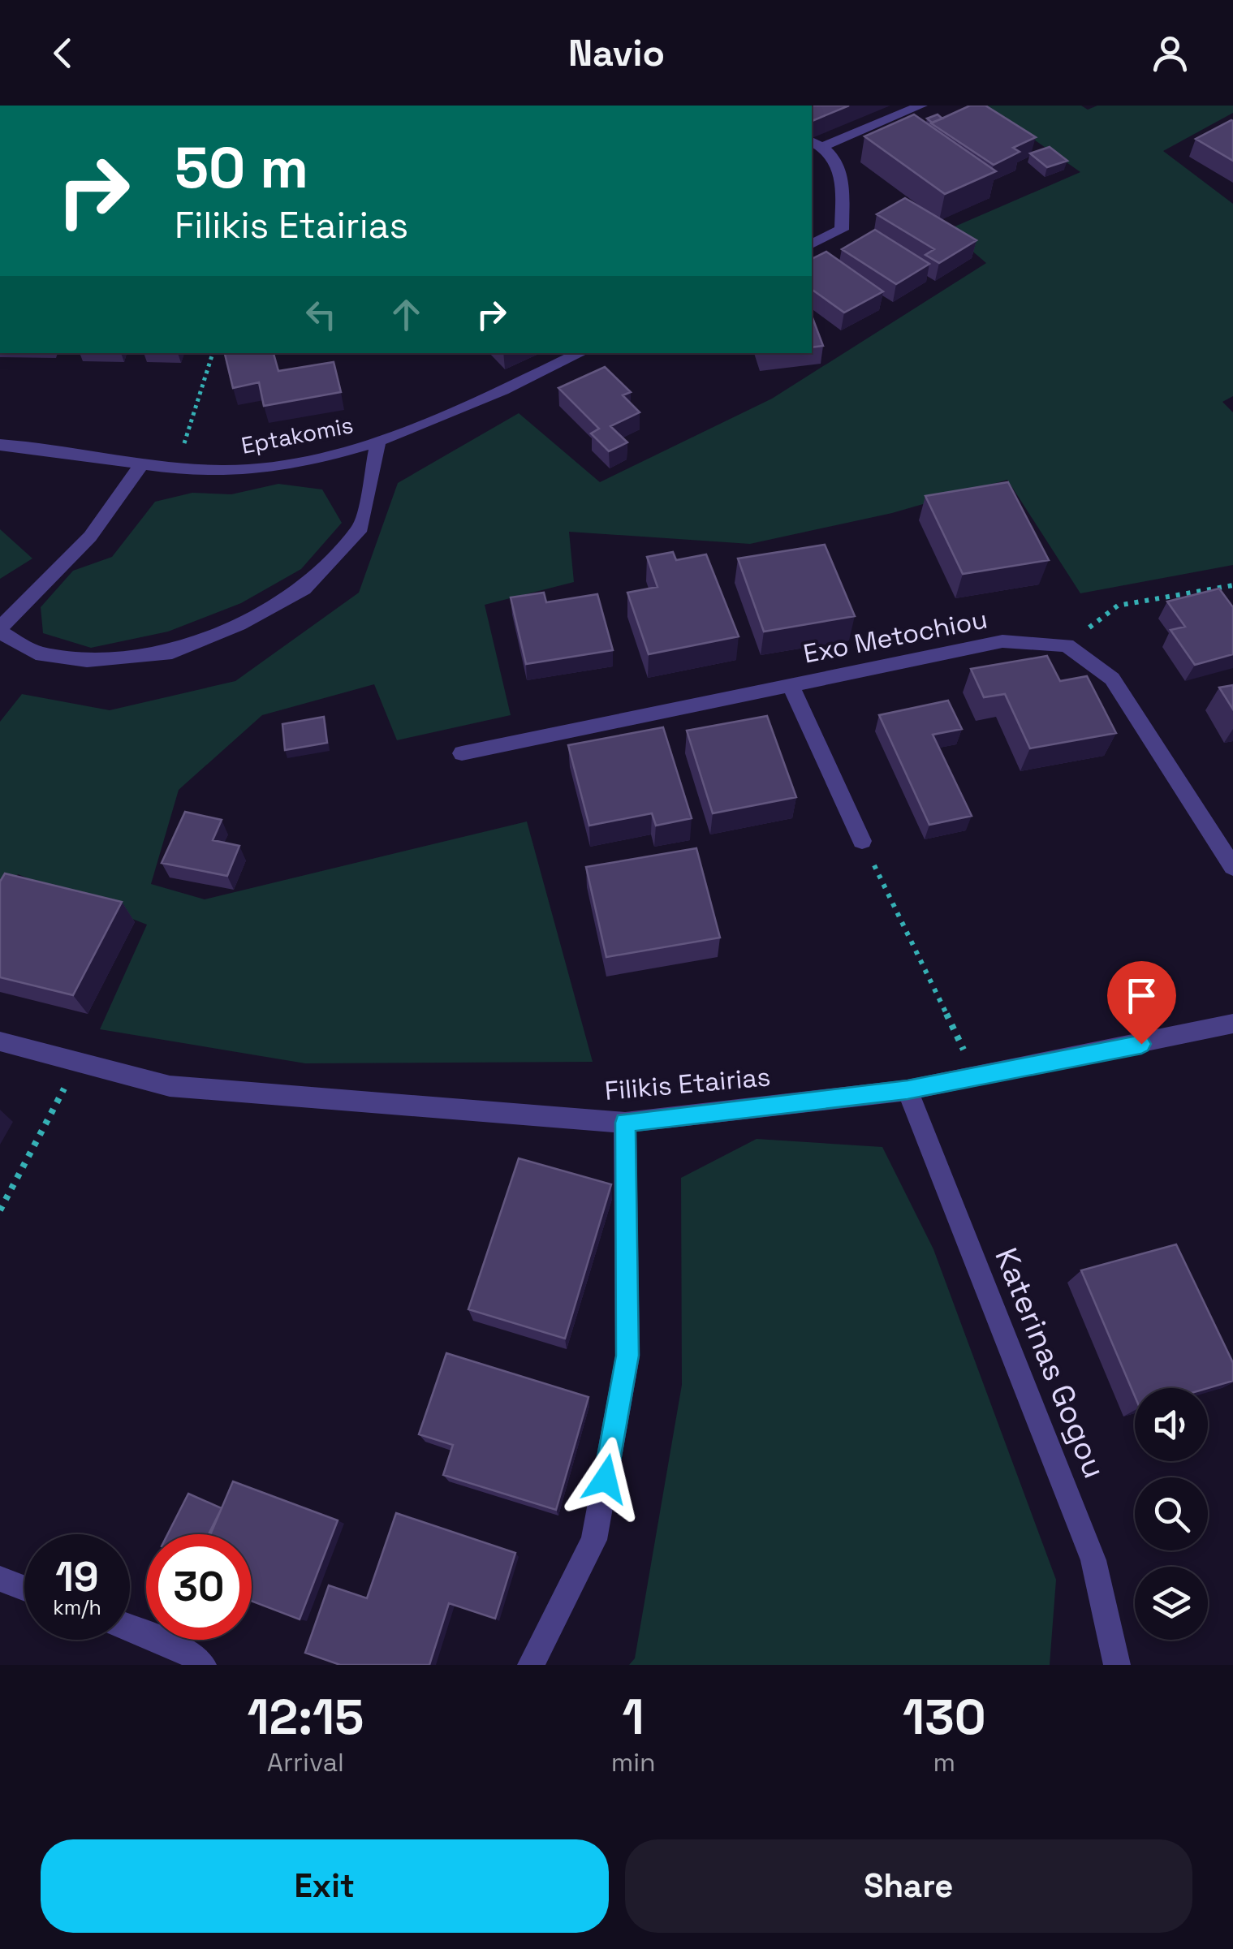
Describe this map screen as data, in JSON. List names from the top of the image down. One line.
{"streets":{"street":["Eptakomis","Exo Metochiou","Filikis Etairias","Katerinas Gogou"]},"crossings":[["Filikis Etairias","Katerinas Gogou"]],"page":{"header":"Navio","turn":["50 m","Filikis Etairias"],"speed":"19 km/h","limit":"30","eta":["12:15","Arrival","1","min","130","m"],"buttons":["Exit","Share"]}}
